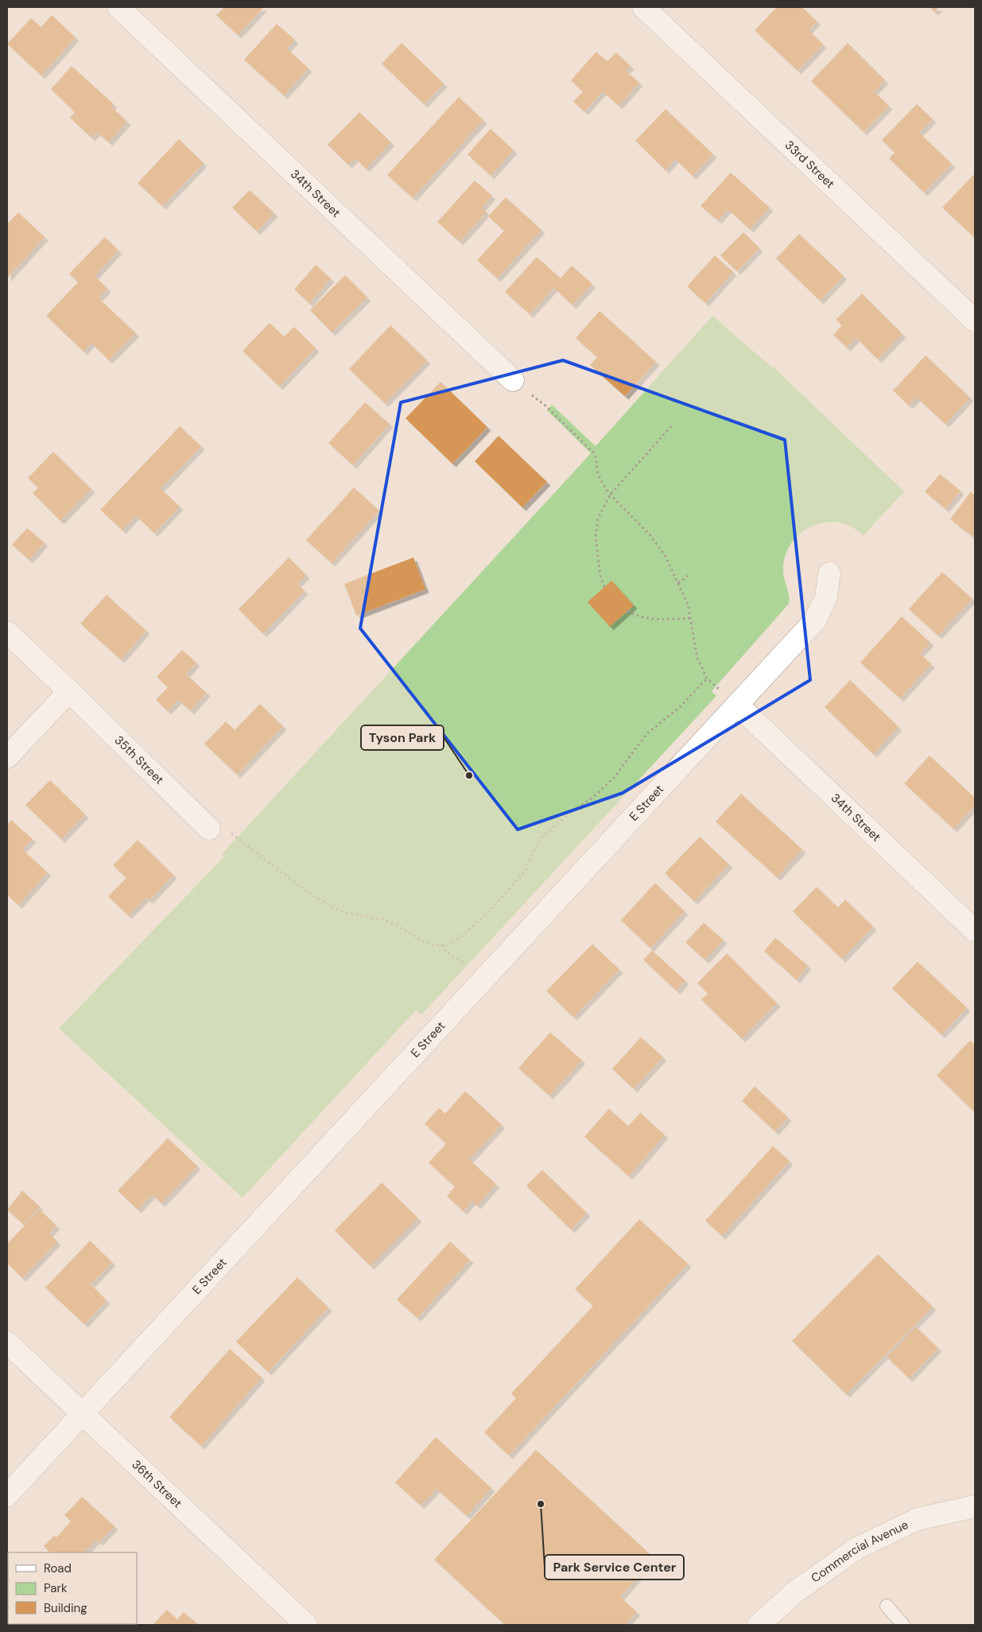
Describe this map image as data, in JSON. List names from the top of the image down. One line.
{"streets":{"street":["33rd Street","34th Street","35th Street","E Street","36th Street","Commercial Avenue"]},"crossings":[["34th Street","E Street"],["E Street","36th Street"]],"places":["Tyson Park","Park Service Center"],"legend":["Road","Park","Building"]}
